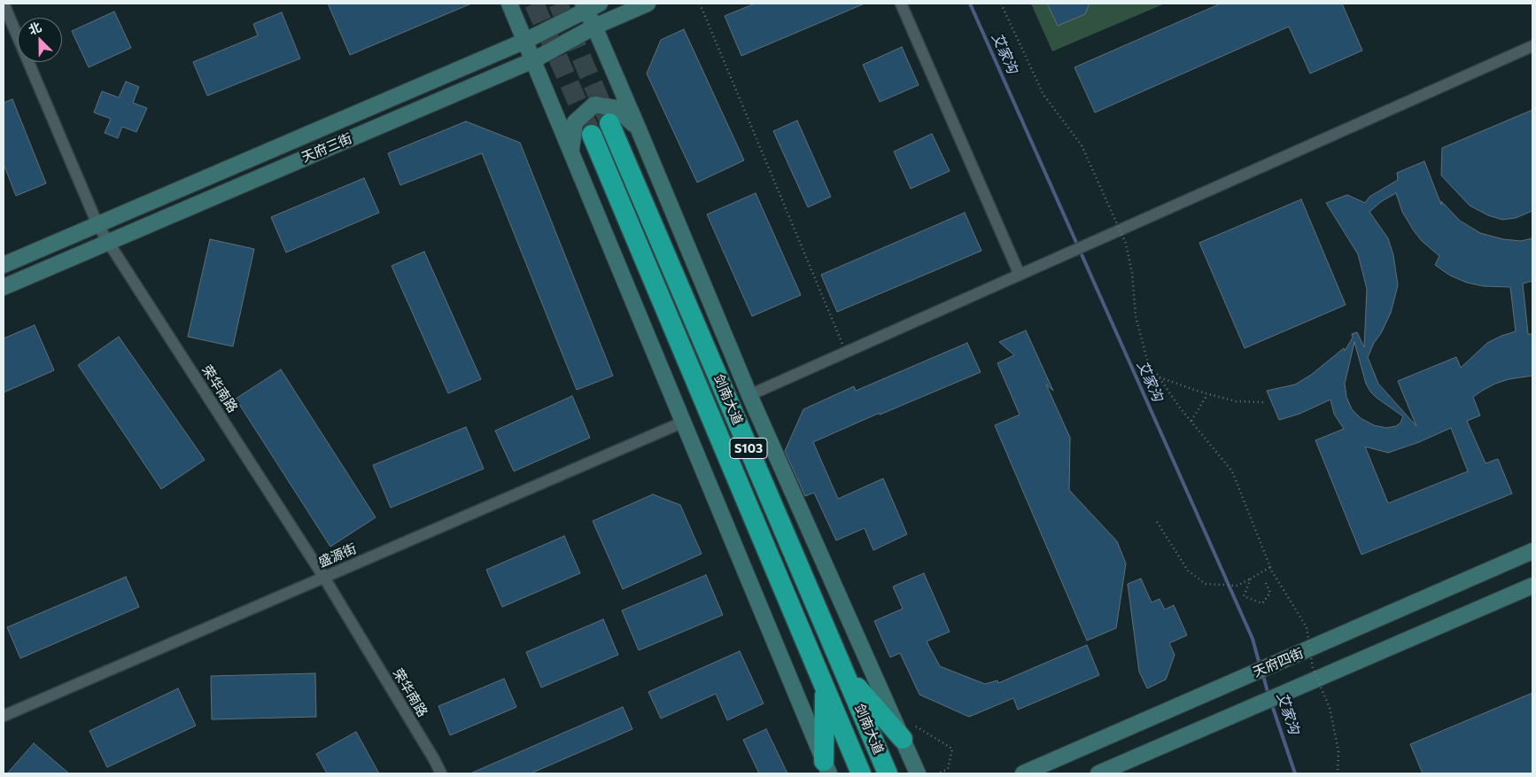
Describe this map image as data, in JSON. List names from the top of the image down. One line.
{"streets":{"highway":["剑南大道","S103"],"main road":["天府三街","天府四街"],"street":["荣华南路","盛源街"]},"crossings":[["天府三街","荣华南路"],["荣华南路","盛源街"]],"water":["艾家沟"],"north":"top left"}
